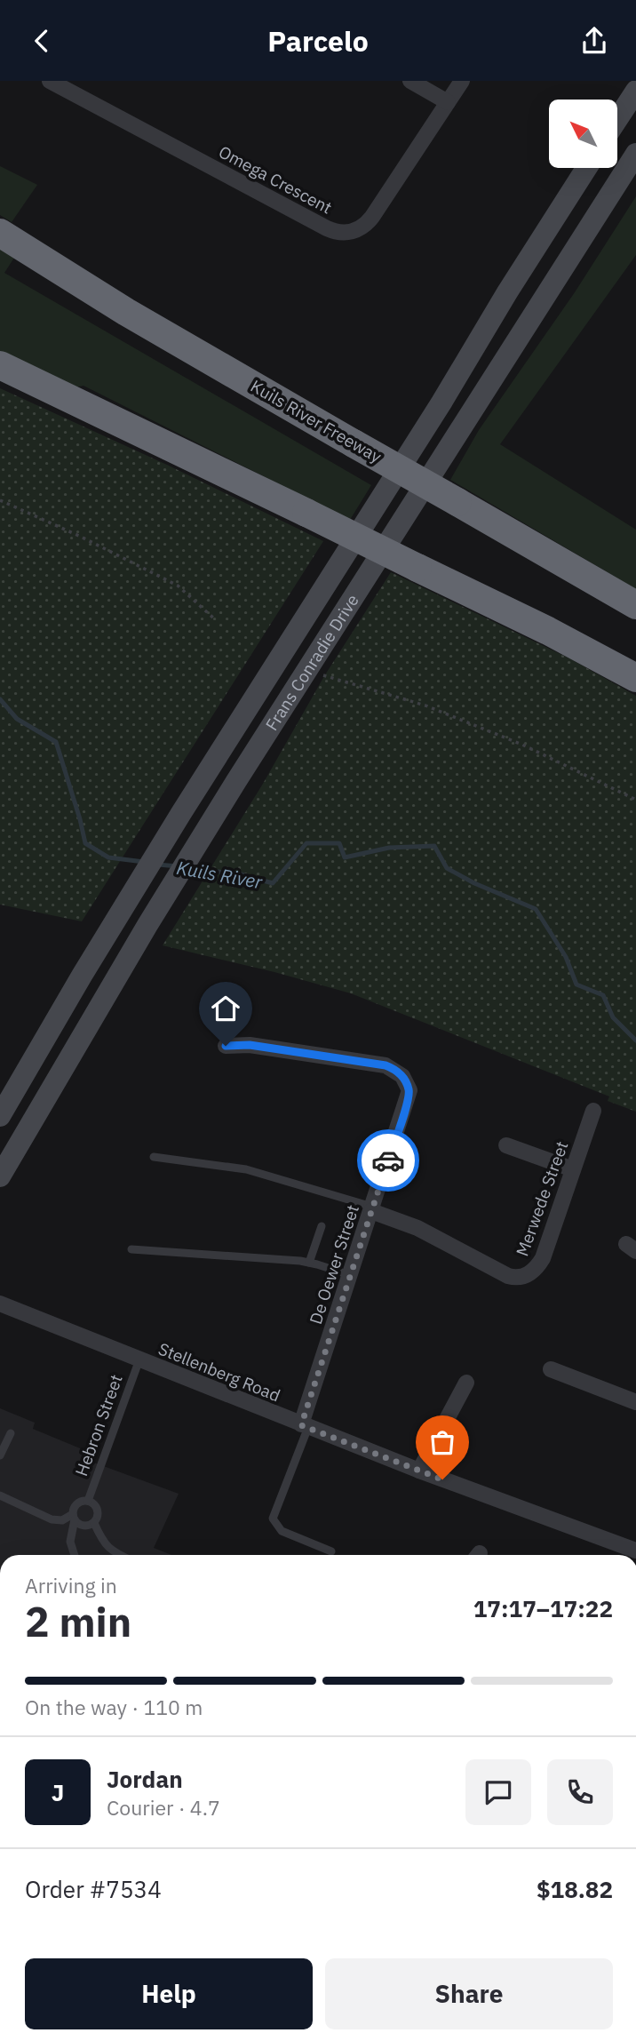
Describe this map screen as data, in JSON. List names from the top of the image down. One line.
{"streets":{"highway":["Kuils River Freeway"],"street":["Omega Crescent","Frans Conradie Drive","Merwede Street","De Oewer Street","Stellenberg Road"],"lane":["Hebron Street"]},"crossings":[["Merwede Street","De Oewer Street"],["De Oewer Street","Stellenberg Road"],["Stellenberg Road","Hebron Street"]],"water":["Kuils River"],"north":"top left","page":{"header":"Parcelo","heading":["2 min","Arriving in","17:17–17:22"],"panel":["Jordan","Courier · 4.7","Order #7534","$18.82"],"bar":"On the way · 110 m","round":"J","buttons":["Help","Share"]}}
